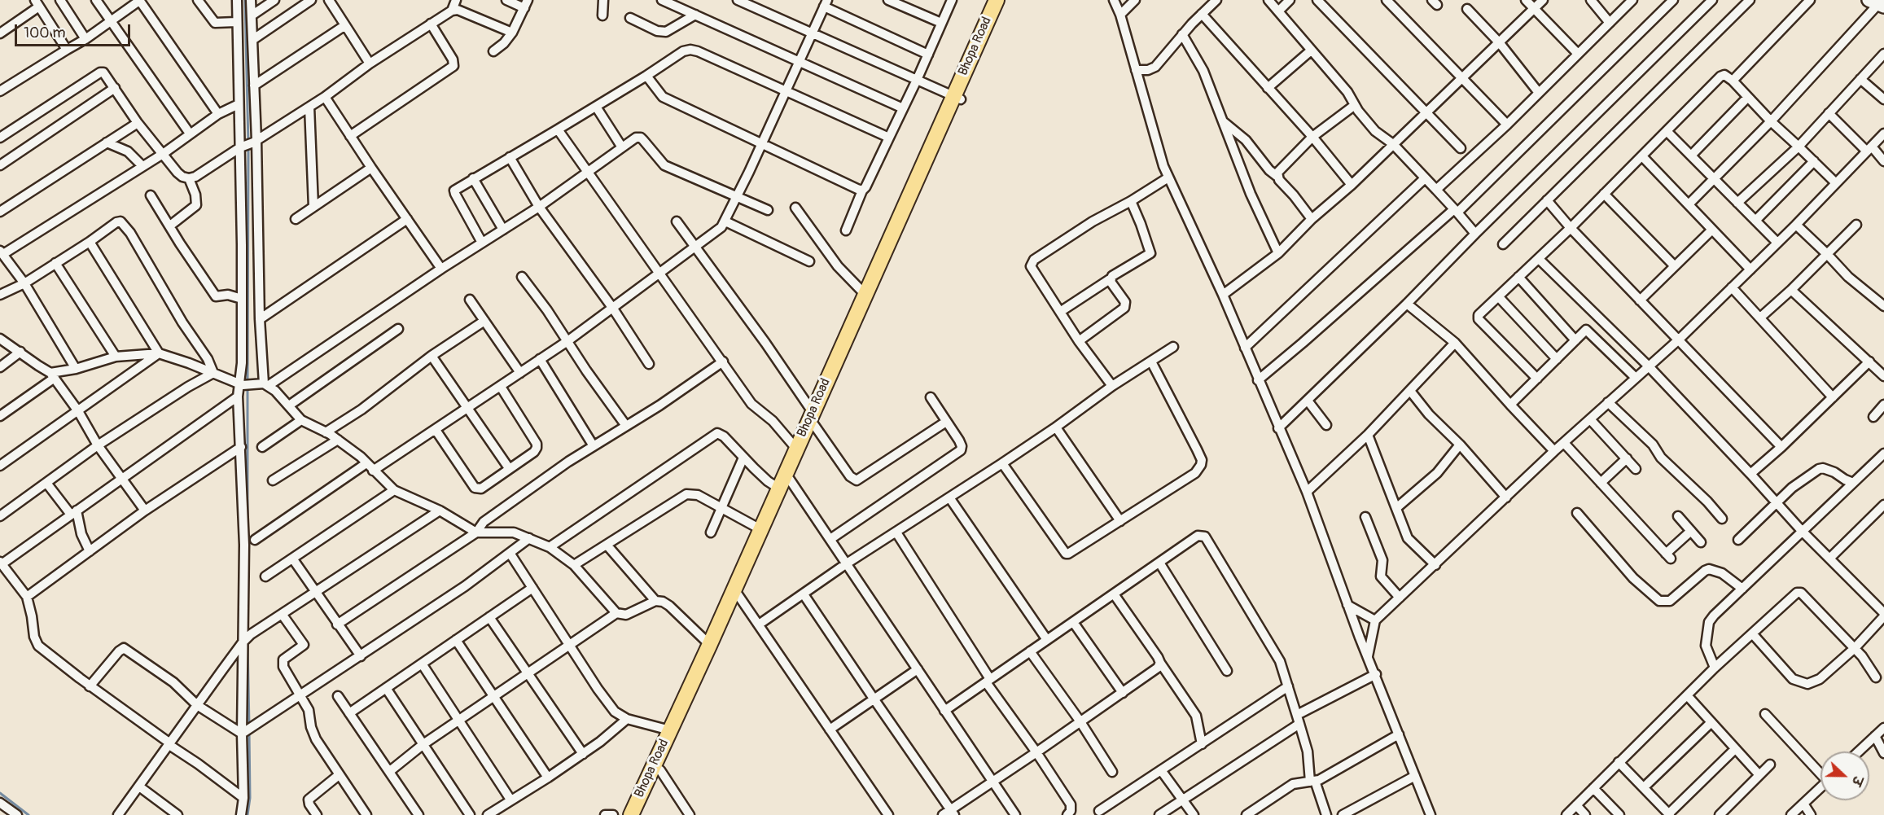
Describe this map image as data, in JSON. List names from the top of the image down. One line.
{"streets":{"main road":["Bhopa Road"]},"scale_bar":"100 m","north":"right"}
